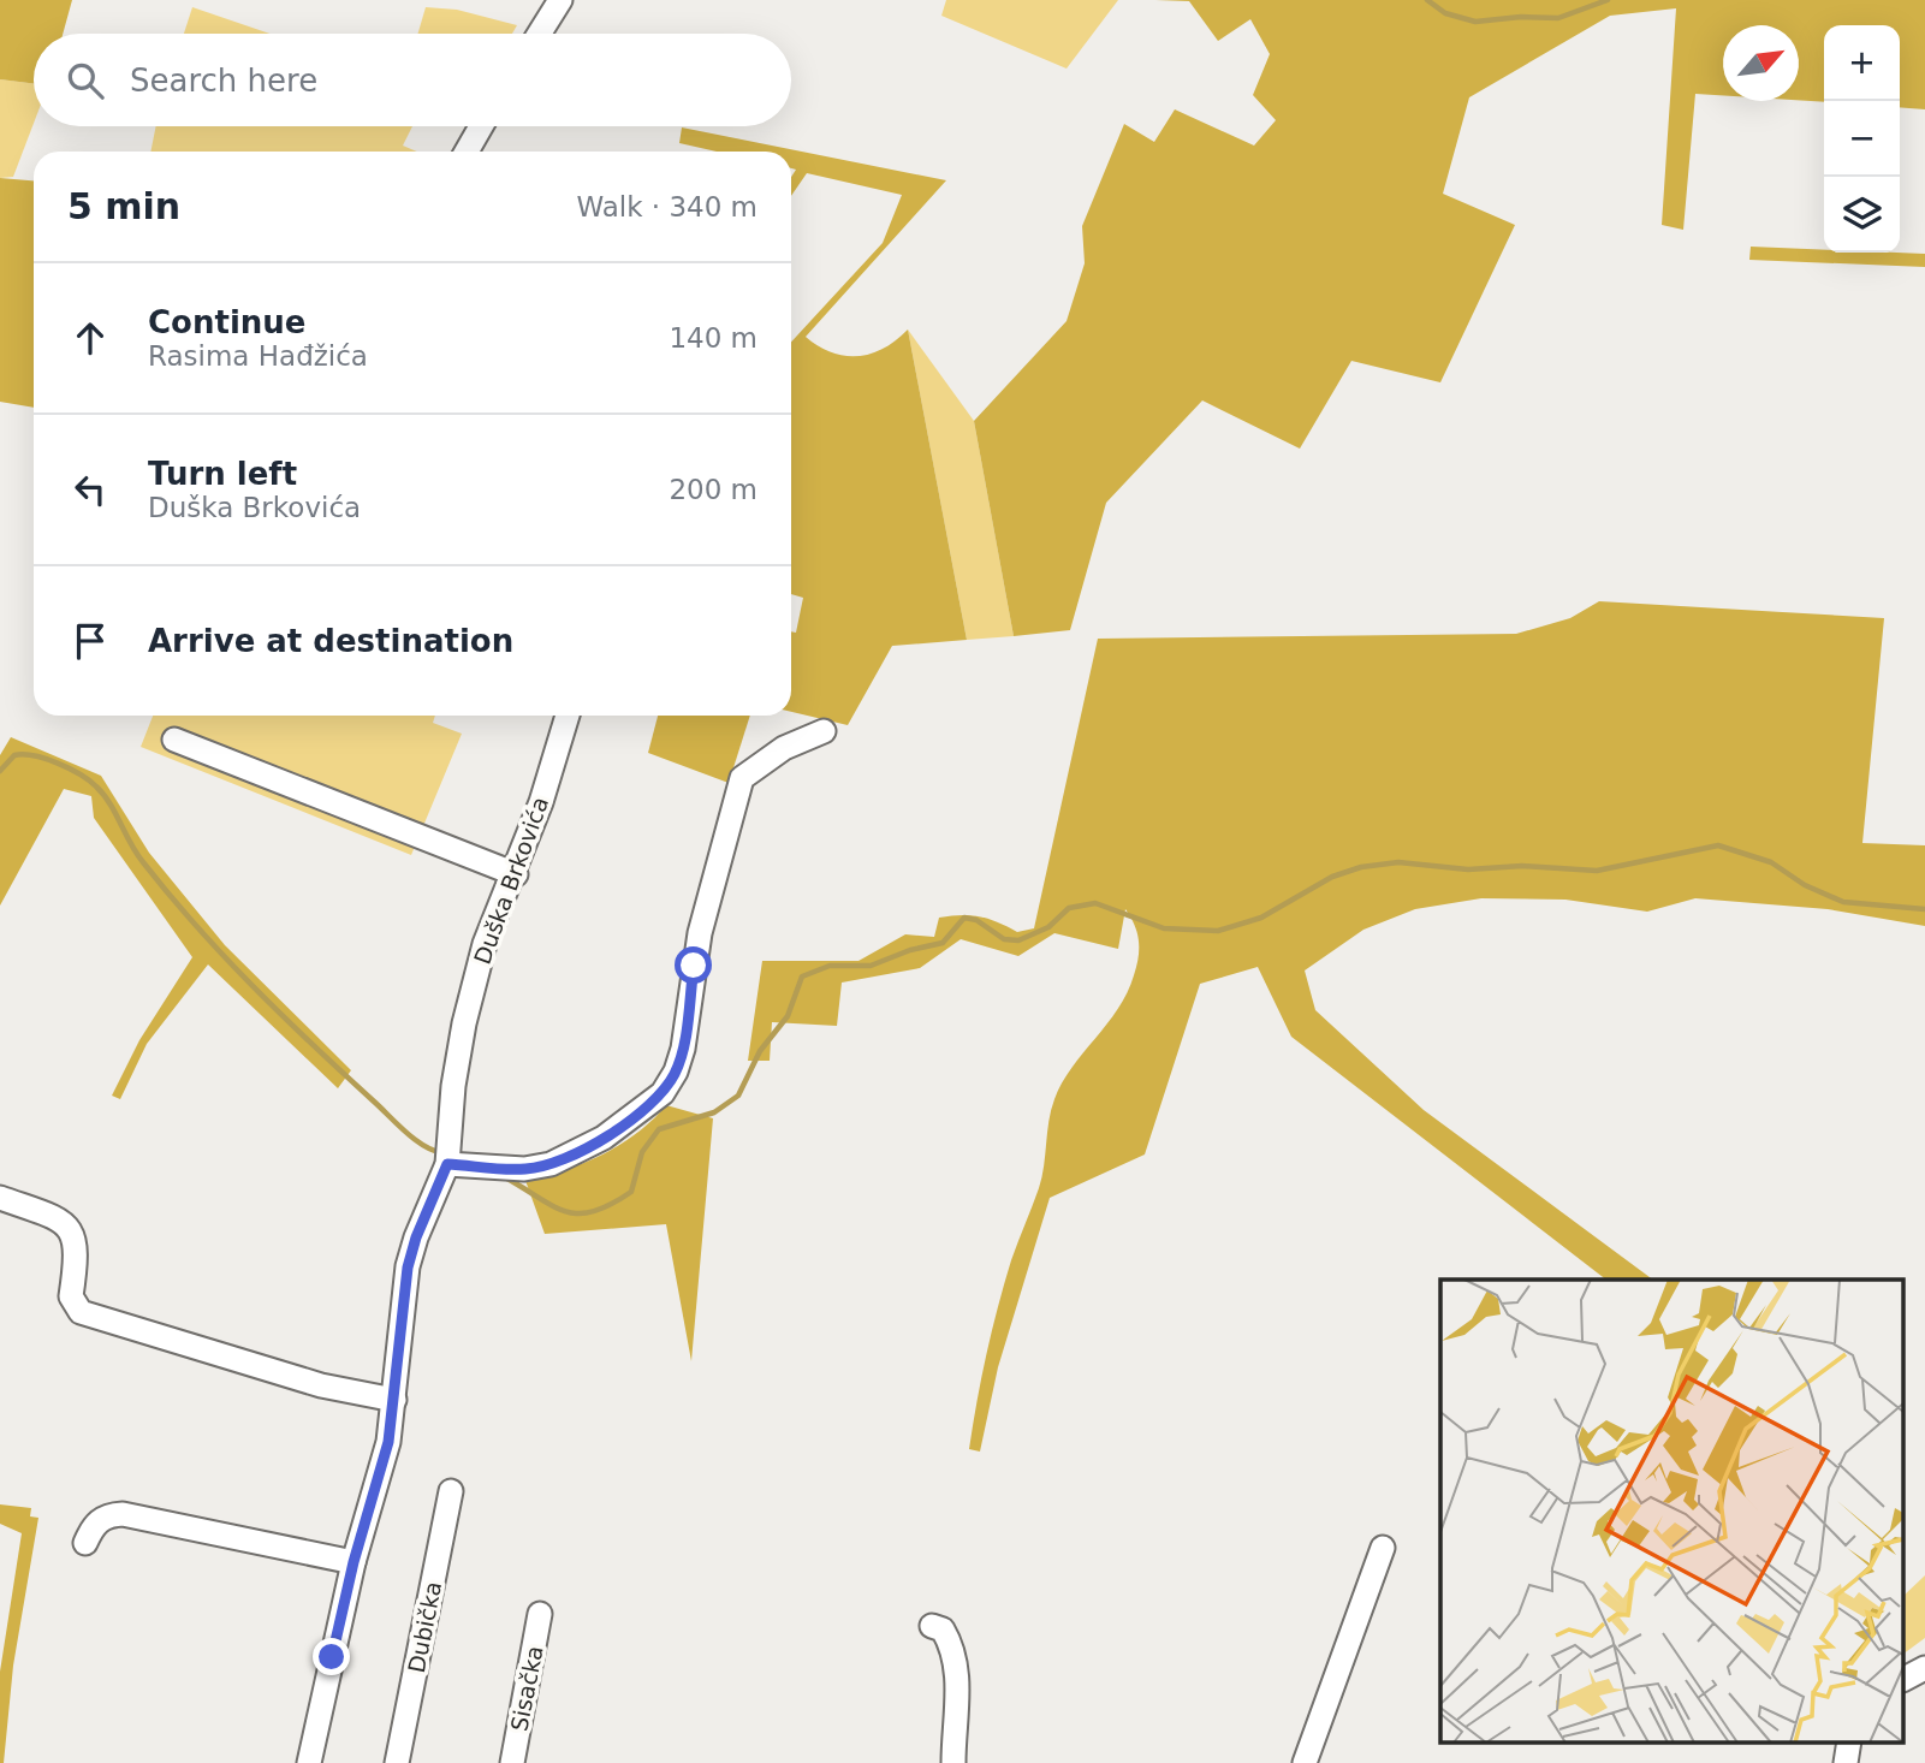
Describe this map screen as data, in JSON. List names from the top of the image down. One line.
{"streets":{"street":["Duška Brkovića","Dubička","Sisačka"]},"north":"top right","page":{"map_buttons":["+","−"],"search":"Search here","heading":["5 min","Walk · 340 m"],"list":[["Continue","Rasima Hađžića","140 m"],["Turn left","Duška Brkovića","200 m"],"Arrive at destination"]}}
